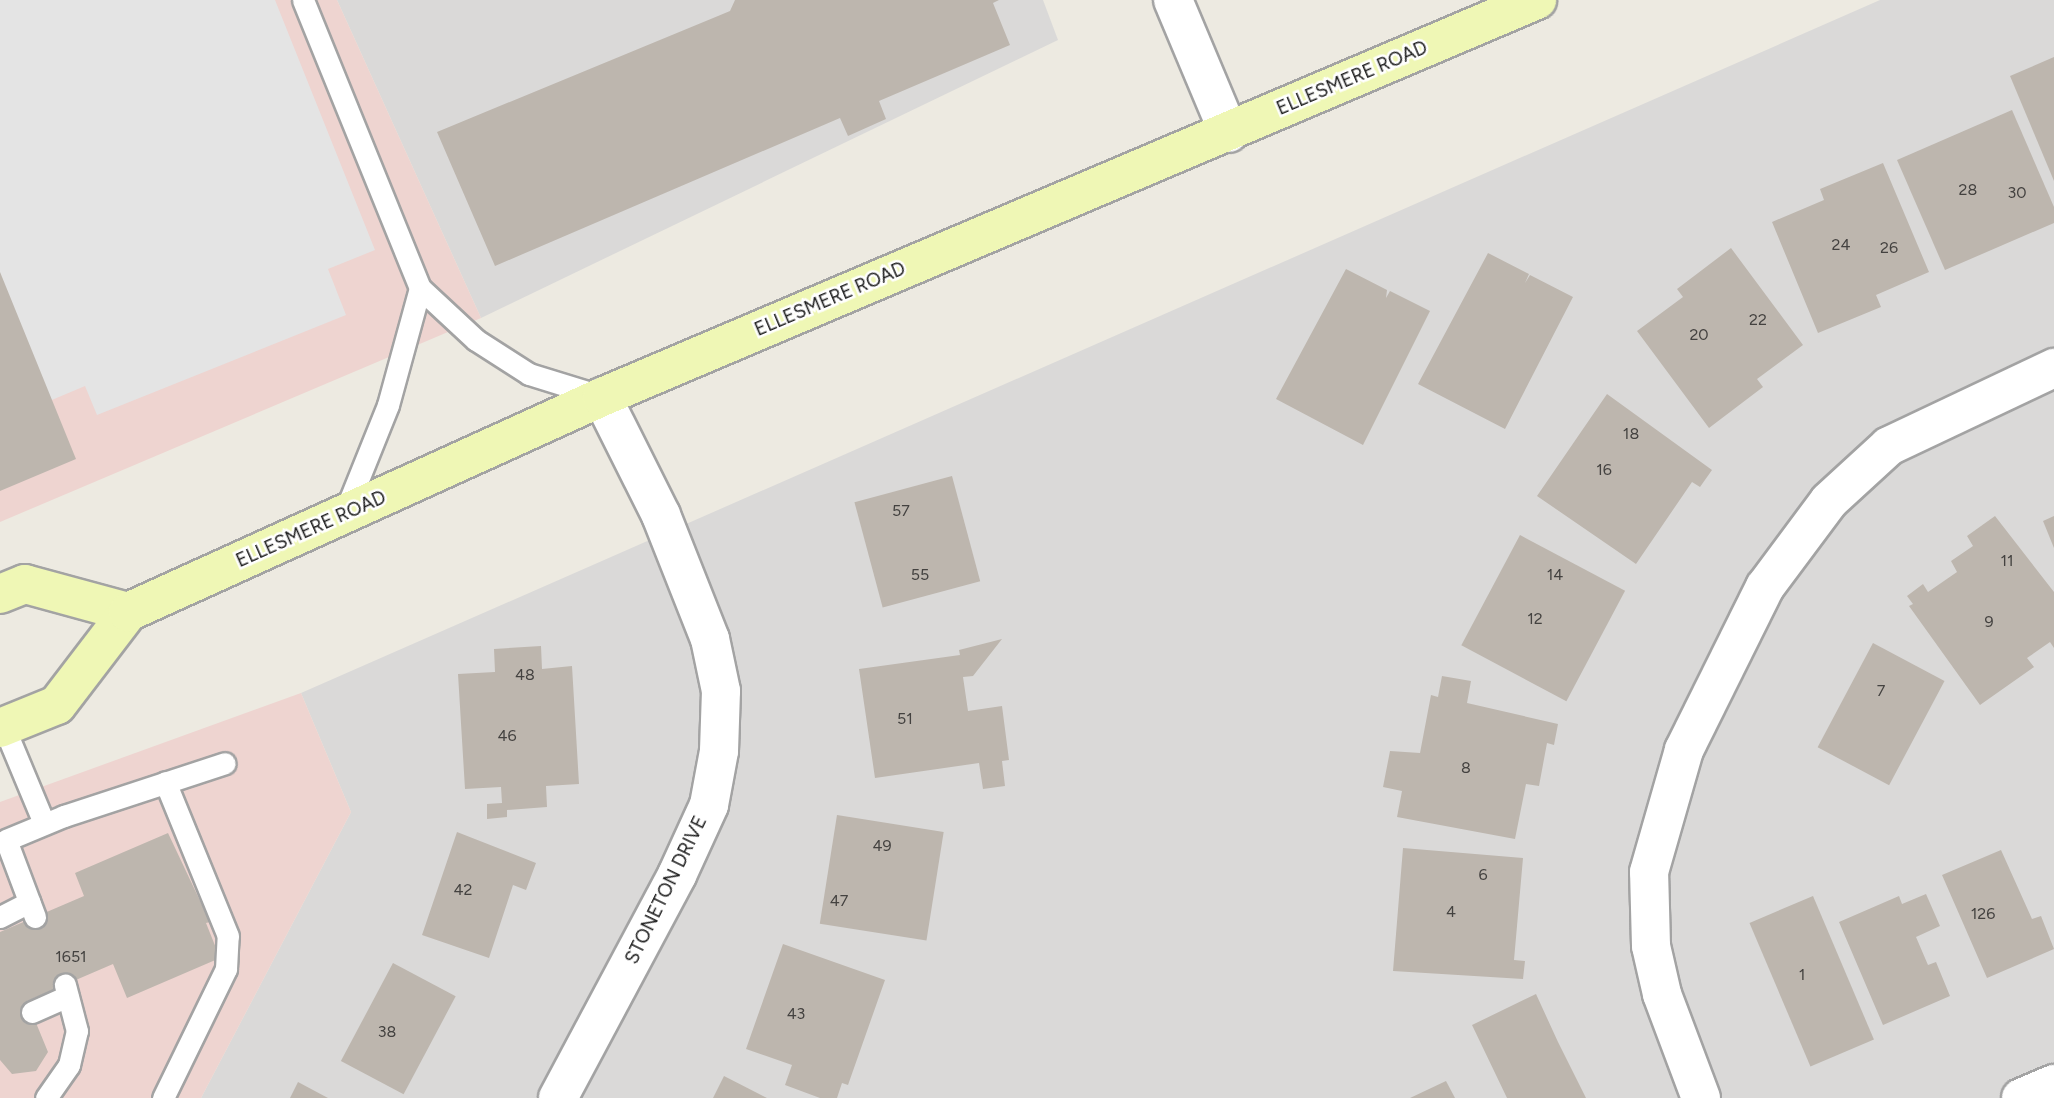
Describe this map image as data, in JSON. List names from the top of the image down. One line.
{"streets":{"main road":["ELLESMERE ROAD"],"street":["STONETON DRIVE"]},"crossings":[["ELLESMERE ROAD","STONETON DRIVE"]],"house_numbers":["28","30","24","26","22","20","18","16","57","11","55","14","12","9","48","7","51","46","8","49","6","42","47","4","126","1651","1","43","38"]}
